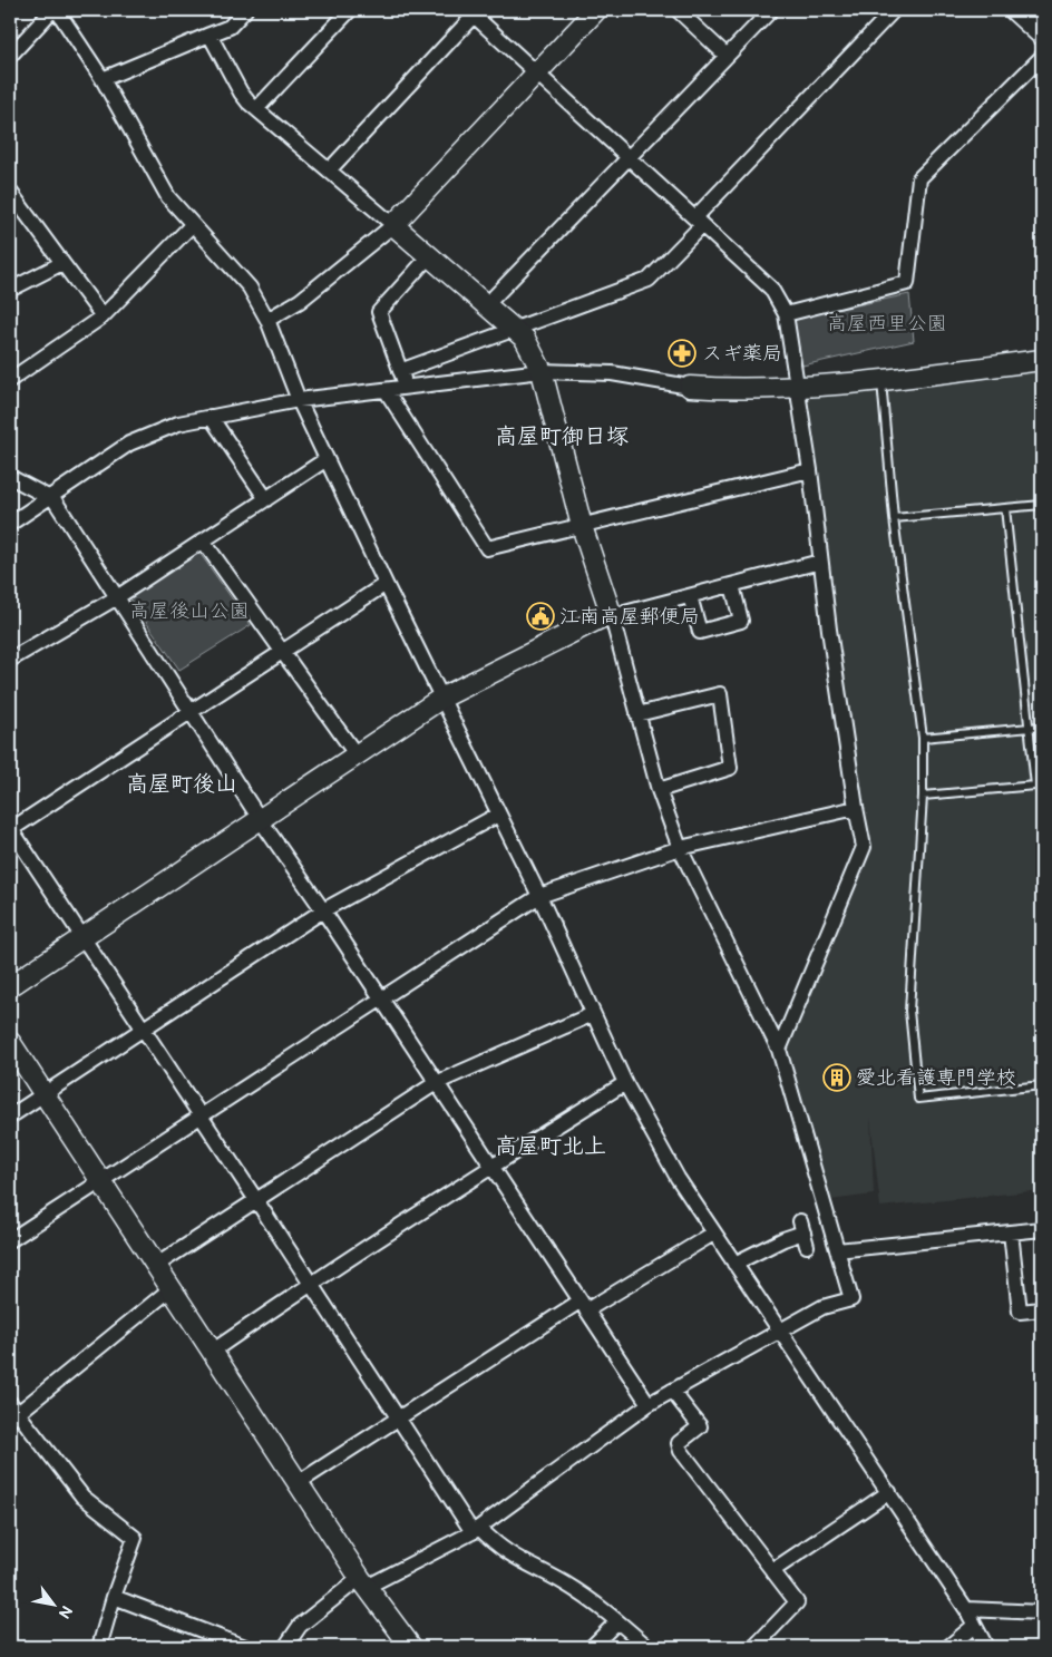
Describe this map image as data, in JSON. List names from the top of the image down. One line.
{"districts":["高屋町御日塚","高屋町後山","高屋町北上"],"parks":["高屋西里公園","高屋後山公園"],"places":{"pharmacy":["スギ薬局"],"public building":["江南高屋郵便局"],"building":["愛北看護専門学校"]},"north":"bottom right"}
